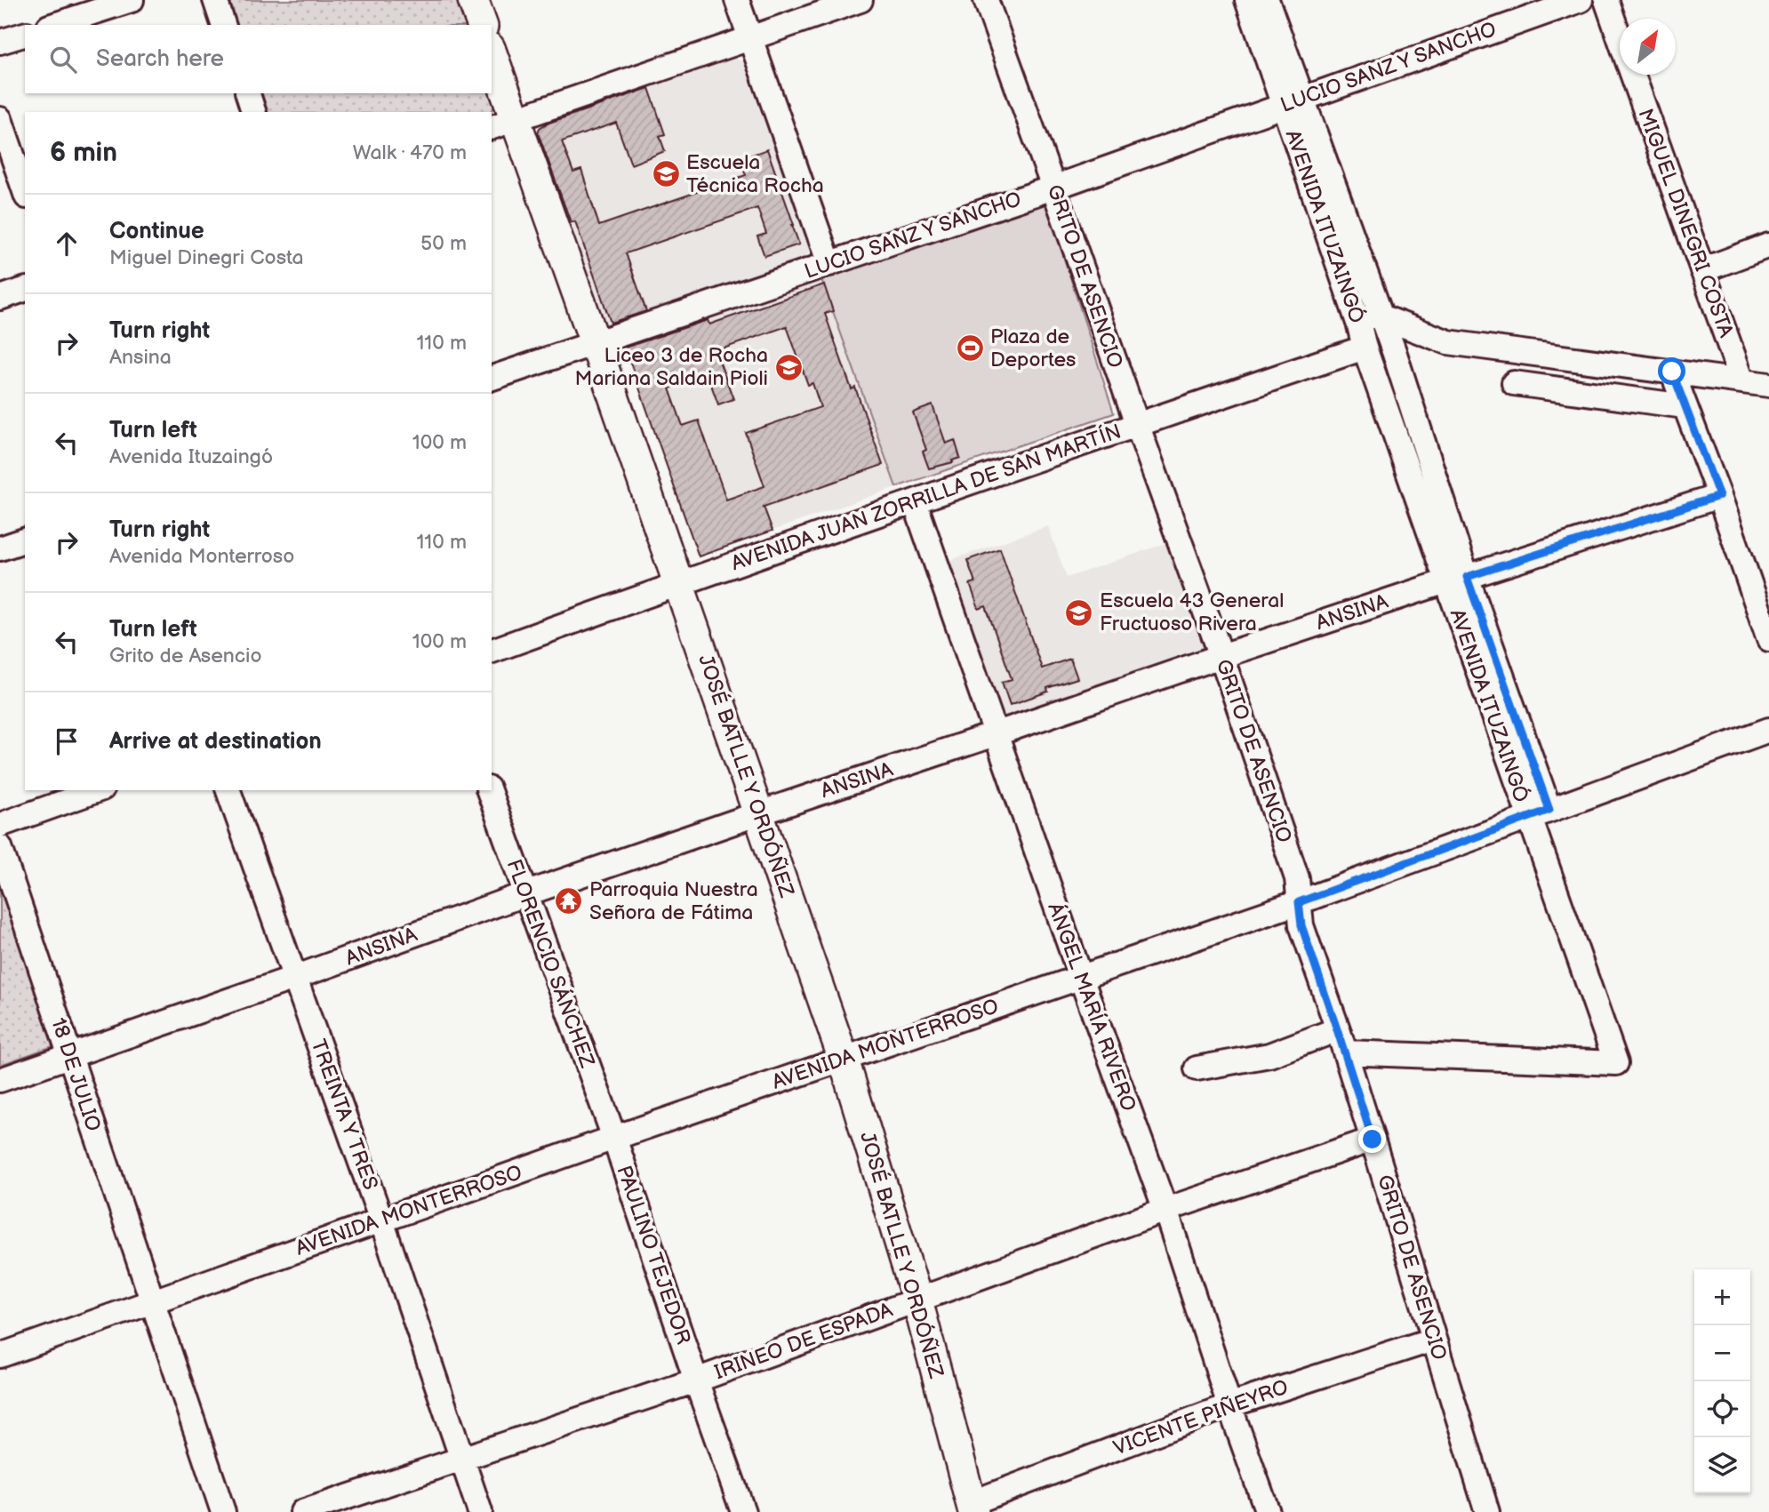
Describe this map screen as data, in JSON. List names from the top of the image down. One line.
{"streets":{"main road":["JOSÉ BATLLE Y ORDÓÑEZ"],"street":["LUCIO SANZ Y SANCHO","MIGUEL DINEGRI COSTA","AVENIDA ITUZAINGÓ","GRITO DE ASENCIO","AVENIDA JUAN ZORRILLA DE SAN MARTÍN","ANSINA","FLORENCIO SÁNCHEZ","ÁNGEL MARÍA RIVERO","AVENIDA MONTERROSO","18 DE JULIO","TREINTA Y TRES","PAULINO TEJEDOR","IRINEO DE ESPADA","VICENTE PIÑEYRO"]},"crossings":[["LUCIO SANZ Y SANCHO","AVENIDA ITUZAINGÓ"],["LUCIO SANZ Y SANCHO","GRITO DE ASENCIO"],["LUCIO SANZ Y SANCHO","JOSÉ BATLLE Y ORDÓÑEZ"],["AVENIDA ITUZAINGÓ","GRITO DE ASENCIO"],["AVENIDA ITUZAINGÓ","AVENIDA JUAN ZORRILLA DE SAN MARTÍN"],["AVENIDA ITUZAINGÓ","ANSINA"],["AVENIDA ITUZAINGÓ","AVENIDA MONTERROSO"],["GRITO DE ASENCIO","AVENIDA JUAN ZORRILLA DE SAN MARTÍN"],["GRITO DE ASENCIO","ANSINA"],["GRITO DE ASENCIO","AVENIDA MONTERROSO"],["GRITO DE ASENCIO","IRINEO DE ESPADA"],["GRITO DE ASENCIO","VICENTE PIÑEYRO"],["AVENIDA JUAN ZORRILLA DE SAN MARTÍN","JOSÉ BATLLE Y ORDÓÑEZ"],["AVENIDA JUAN ZORRILLA DE SAN MARTÍN","ÁNGEL MARÍA RIVERO"],["ANSINA","JOSÉ BATLLE Y ORDÓÑEZ"],["ANSINA","FLORENCIO SÁNCHEZ"],["ANSINA","ÁNGEL MARÍA RIVERO"],["ANSINA","18 DE JULIO"],["ANSINA","TREINTA Y TRES"],["JOSÉ BATLLE Y ORDÓÑEZ","AVENIDA MONTERROSO"],["JOSÉ BATLLE Y ORDÓÑEZ","IRINEO DE ESPADA"],["JOSÉ BATLLE Y ORDÓÑEZ","VICENTE PIÑEYRO"],["FLORENCIO SÁNCHEZ","AVENIDA MONTERROSO"],["FLORENCIO SÁNCHEZ","PAULINO TEJEDOR"],["ÁNGEL MARÍA RIVERO","AVENIDA MONTERROSO"],["ÁNGEL MARÍA RIVERO","IRINEO DE ESPADA"],["ÁNGEL MARÍA RIVERO","VICENTE PIÑEYRO"],["AVENIDA MONTERROSO","18 DE JULIO"],["AVENIDA MONTERROSO","TREINTA Y TRES"],["AVENIDA MONTERROSO","PAULINO TEJEDOR"],["TREINTA Y TRES","IRINEO DE ESPADA"],["PAULINO TEJEDOR","IRINEO DE ESPADA"]],"places":{"school or university":["Escuela Técnica Rocha","Liceo 3 de Rocha Mariana Saldain Pioli","Escuela 43 General Fructuoso Rivera"],"sports":["Plaza de Deportes"],"temple":["Parroquia Nuestra Señora de Fátima"]},"north":"top right","page":{"search":"Search here","heading":["6 min","Walk · 470 m"],"list":[["Continue","Miguel Dinegri Costa","50 m"],["Turn right","Ansina","110 m"],["Turn left","Avenida Ituzaingó","100 m"],["Turn right","Avenida Monterroso","110 m"],["Turn left","Grito de Asencio","100 m"],"Arrive at destination"],"map_buttons":["+","−"]}}
